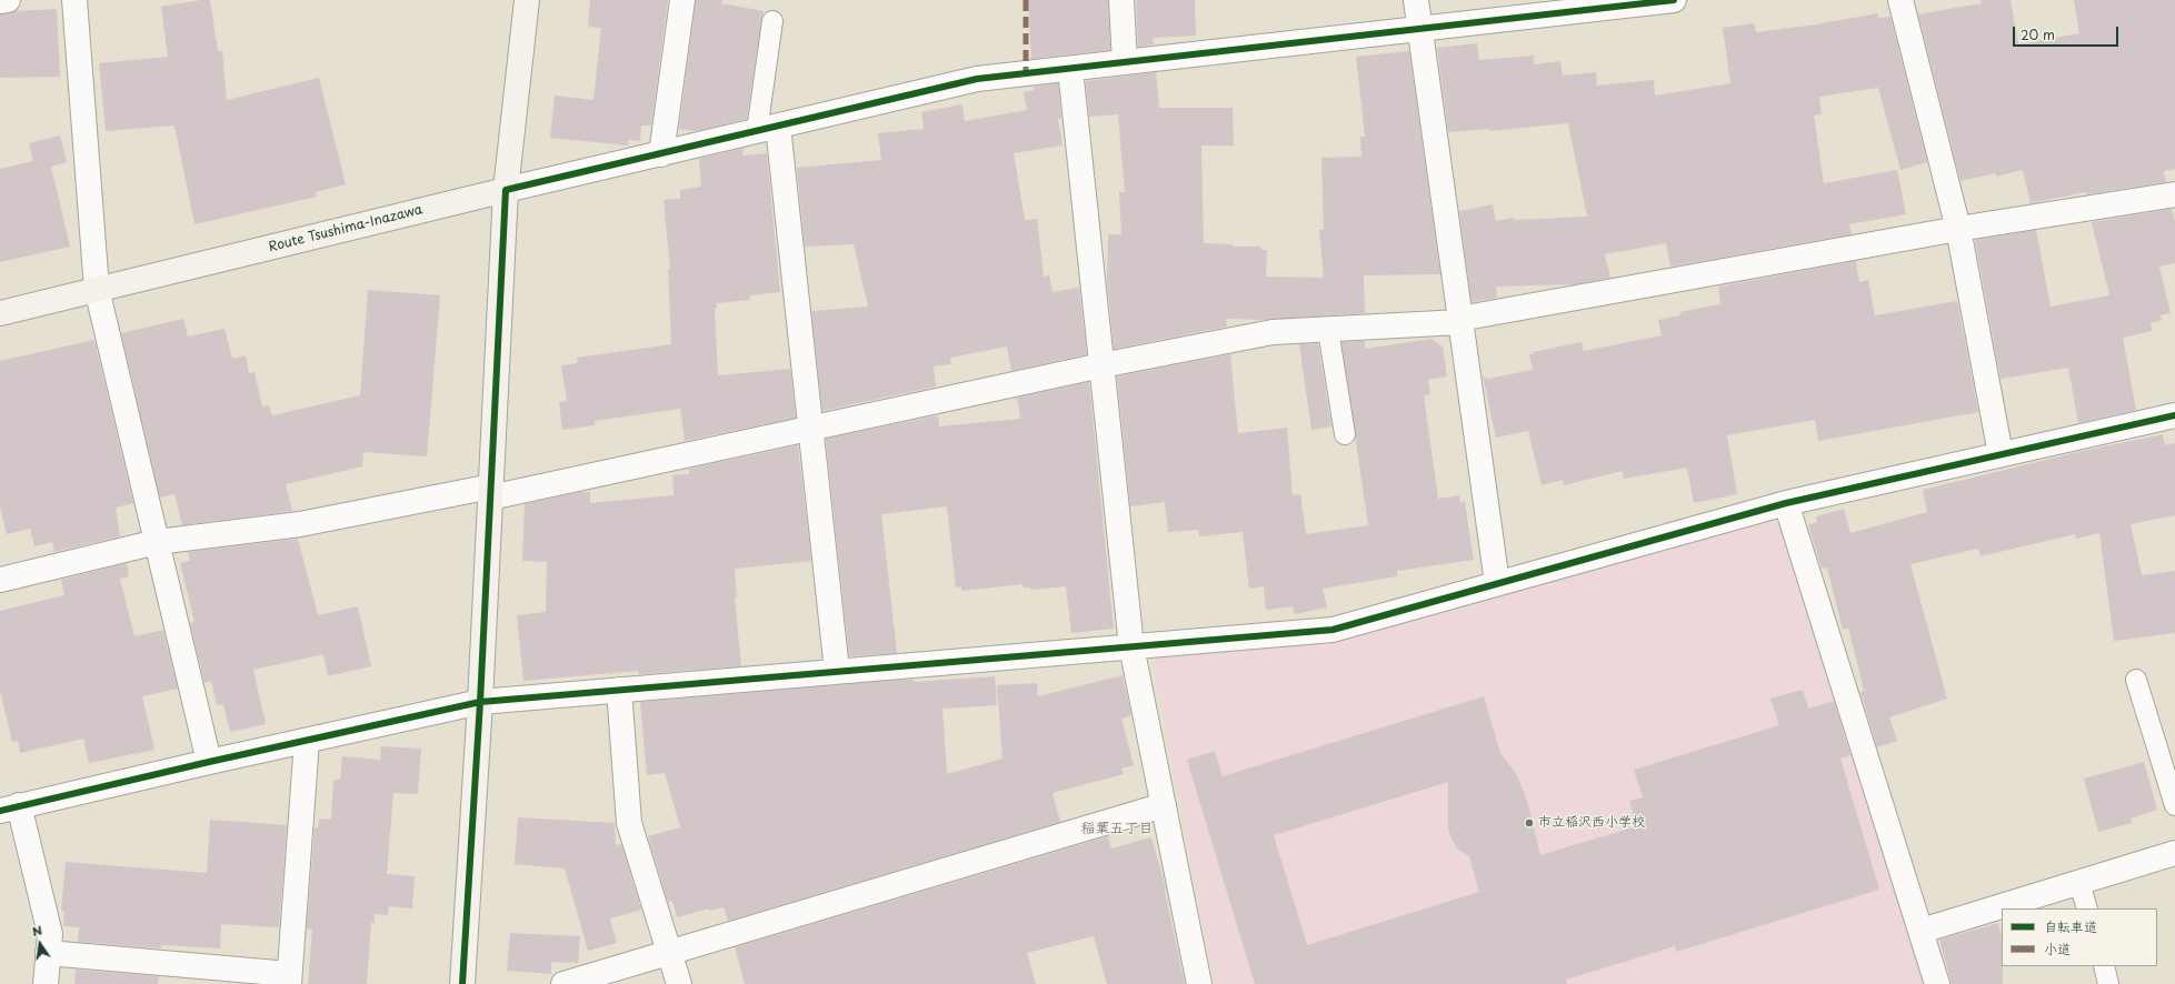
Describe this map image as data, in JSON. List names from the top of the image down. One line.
{"streets":{"street":["Route Tsushima-Inazawa"]},"districts":["稲葉五丁目"],"places":["市立稲沢西小学校"],"legend":["自転車道","小道"],"scale_bar":"20 m","north":"top"}
